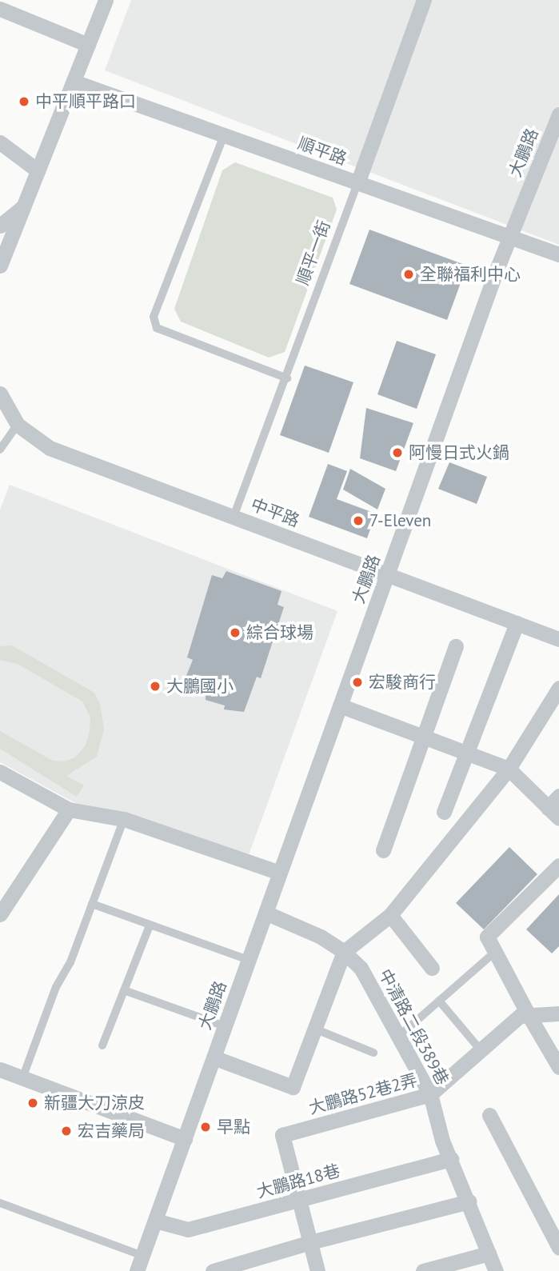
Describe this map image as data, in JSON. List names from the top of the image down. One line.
{"streets":{"street":["順平路","大鵬路","順平一街","中平路","中清路二段389巷","大鵬路52巷2弄","大鵬路18巷"]},"crossings":[["順平路","大鵬路"],["順平路","順平一街"],["大鵬路","中平路"],["大鵬路","中清路二段389巷"],["大鵬路","大鵬路18巷"],["順平一街","中平路"],["中清路二段389巷","大鵬路52巷2弄"],["中清路二段389巷","大鵬路18巷"],["大鵬路52巷2弄","大鵬路18巷"]],"places":["中平順平路口","全聯福利中心","阿慢日式火鍋","7-Eleven","綜合球場","宏駿商行","大鵬國小","新疆大刀涼皮","早點","宏吉藥局"]}
